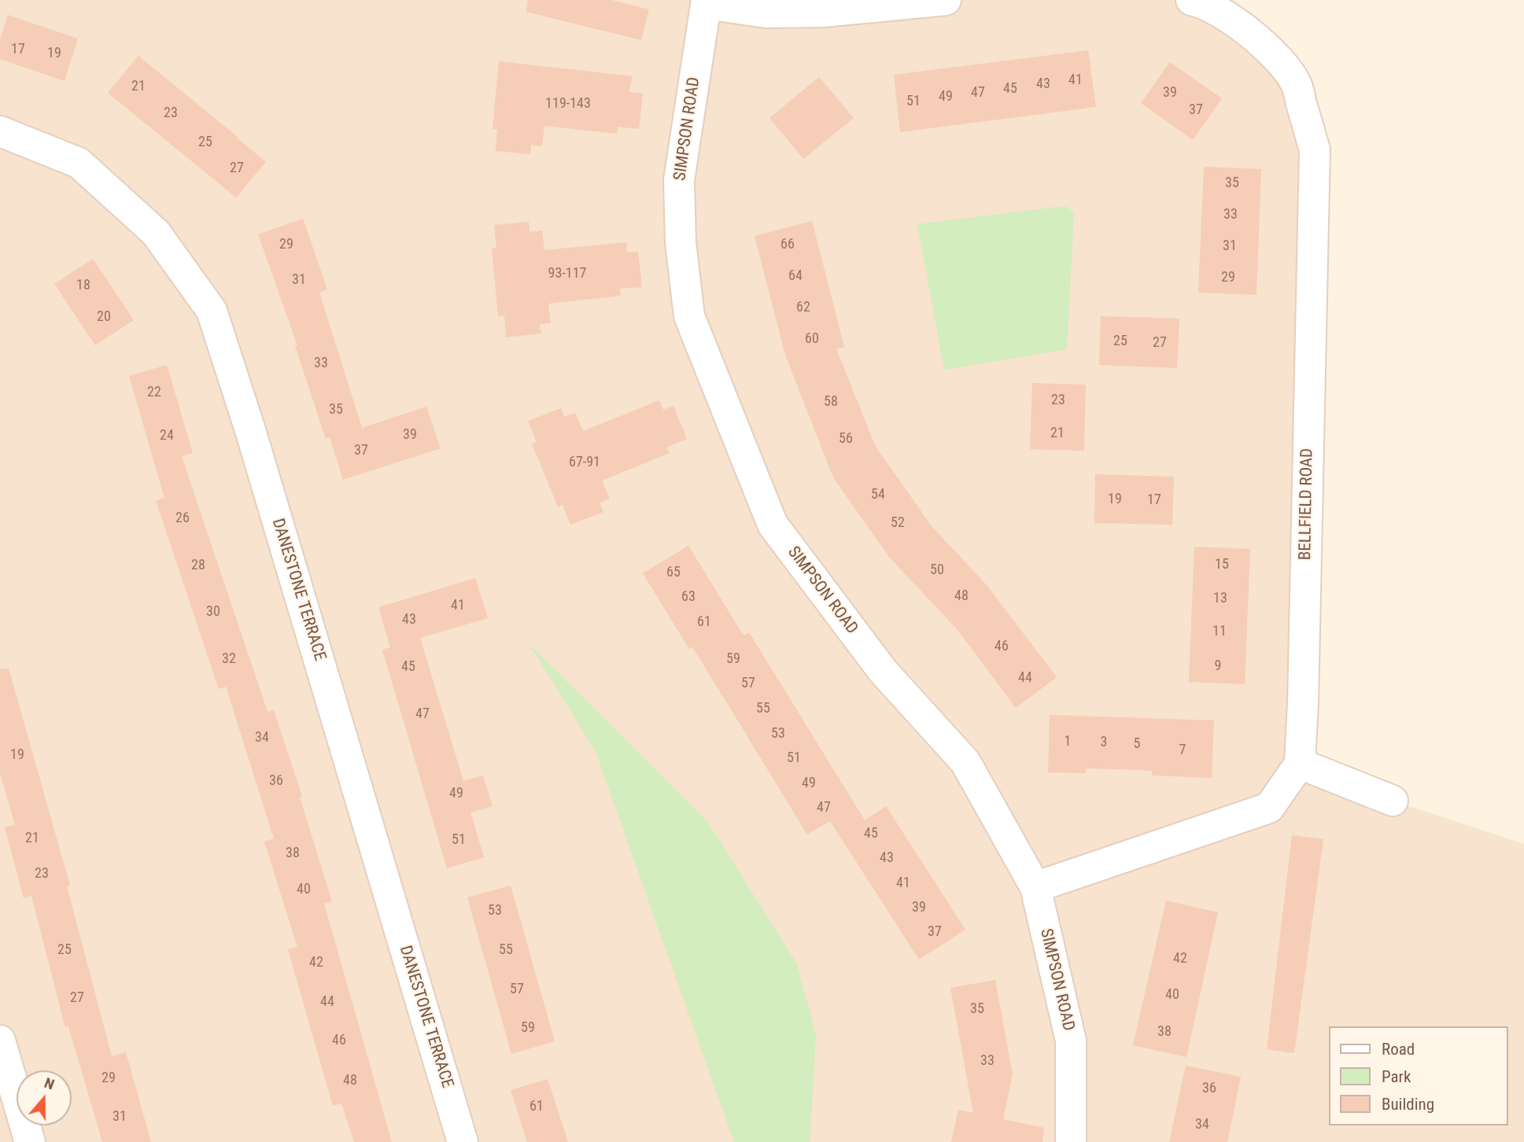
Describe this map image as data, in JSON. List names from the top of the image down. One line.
{"streets":{"street":["SIMPSON ROAD","BELLFIELD ROAD","DANESTONE TERRACE"]},"house_numbers":["17","19","41","43","21","45","47","39","49","51","119-143","37","23","25","27","35","33","29","66","31","93-117","64","29","31","18","62","20","60","25","27","33","22","23","58","35","21","39","24","56","37","67-91","54","19","17","26","52","15","28","50","65","48","63","13","41","30","43","61","11","46","32","59","9","45","44","57","55","47","53","34","1","3","5","7","19","51","36","49","49","47","45","21","51","38","43","23","41","40","39","53","37","25","55","42","42","57","40","27","44","35","59","38","46","33","29","48","36","61","31","34"],"legend":["Road","Park","Building"],"north":"top"}
